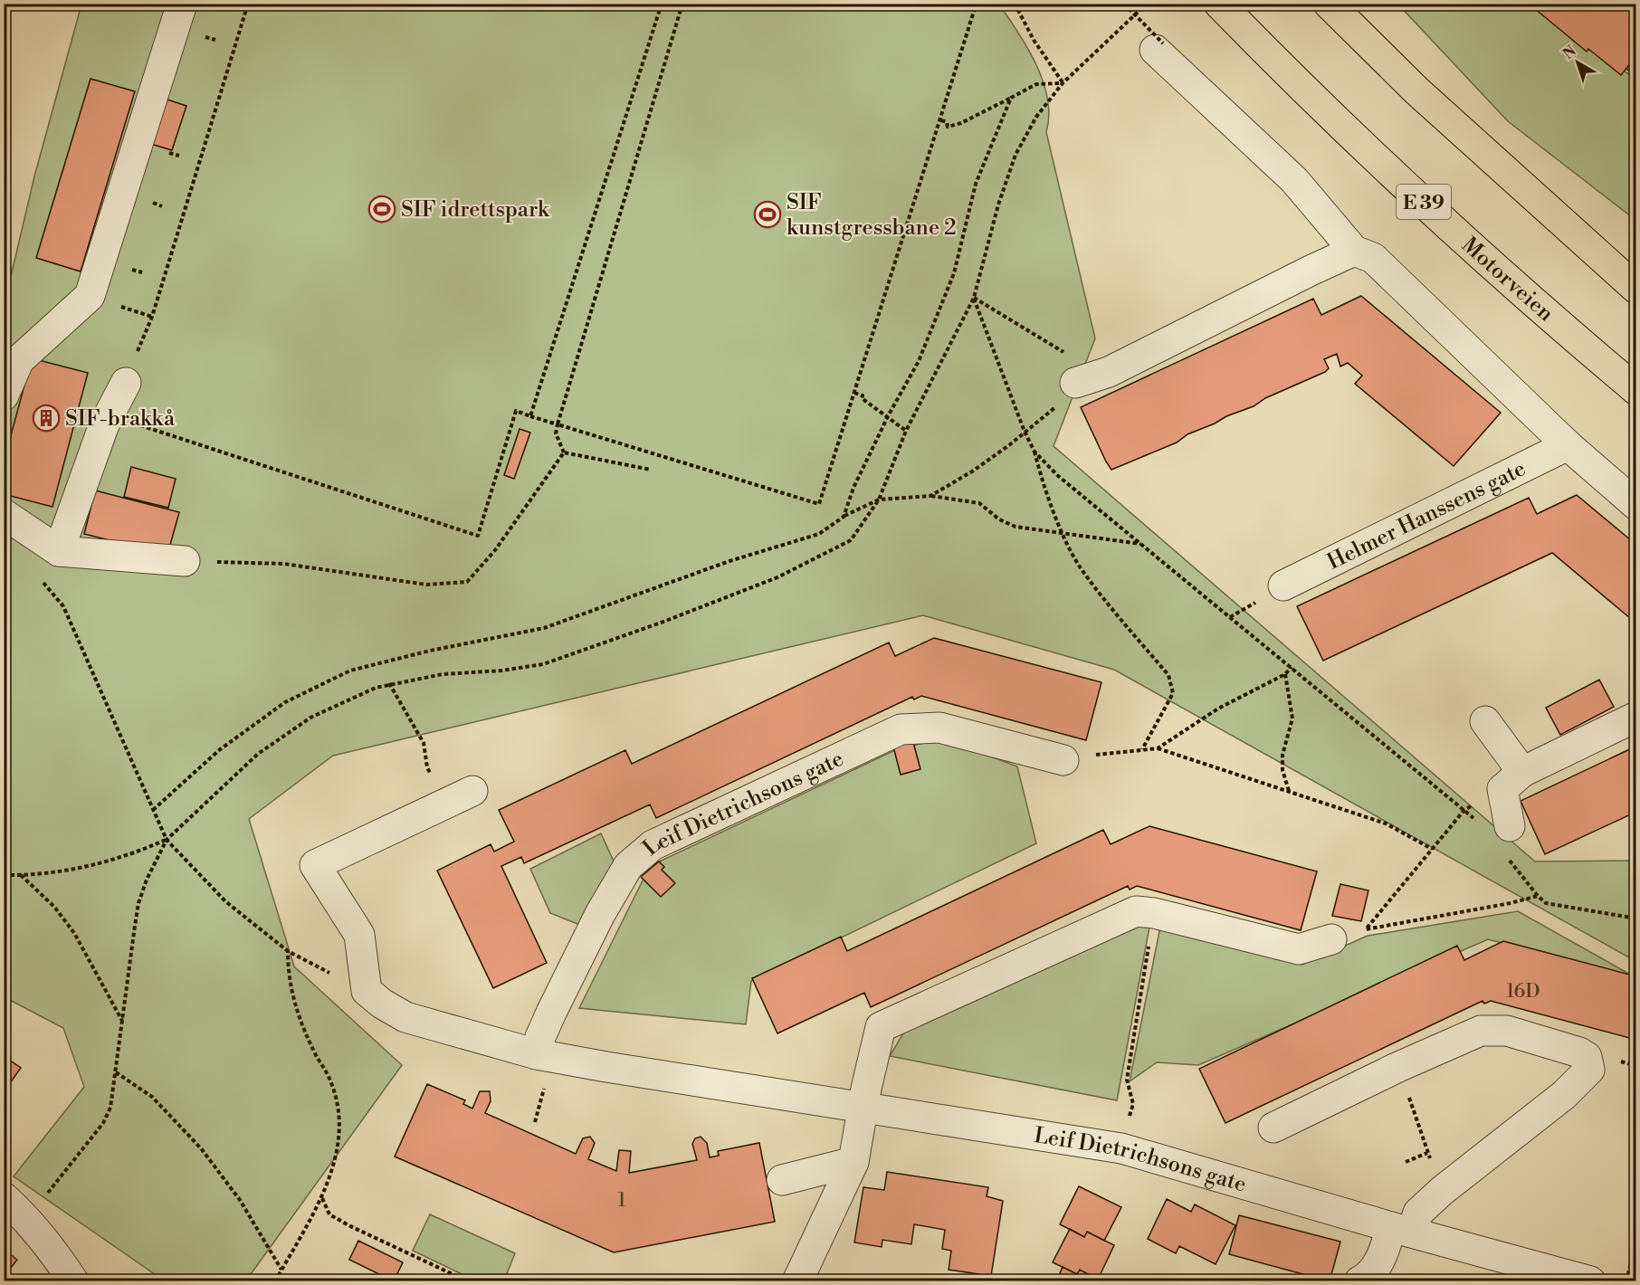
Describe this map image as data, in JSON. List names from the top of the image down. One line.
{"streets":{"highway":["E 39","Motorveien"],"street":["Helmer Hanssens gate","Leif Dietrichsons gate"]},"places":{"sports":["SIF idrettspark","SIF kunstgressbane 2"],"building":["SIF-brakkå"]},"house_numbers":["16D","1"],"north":"top left"}
